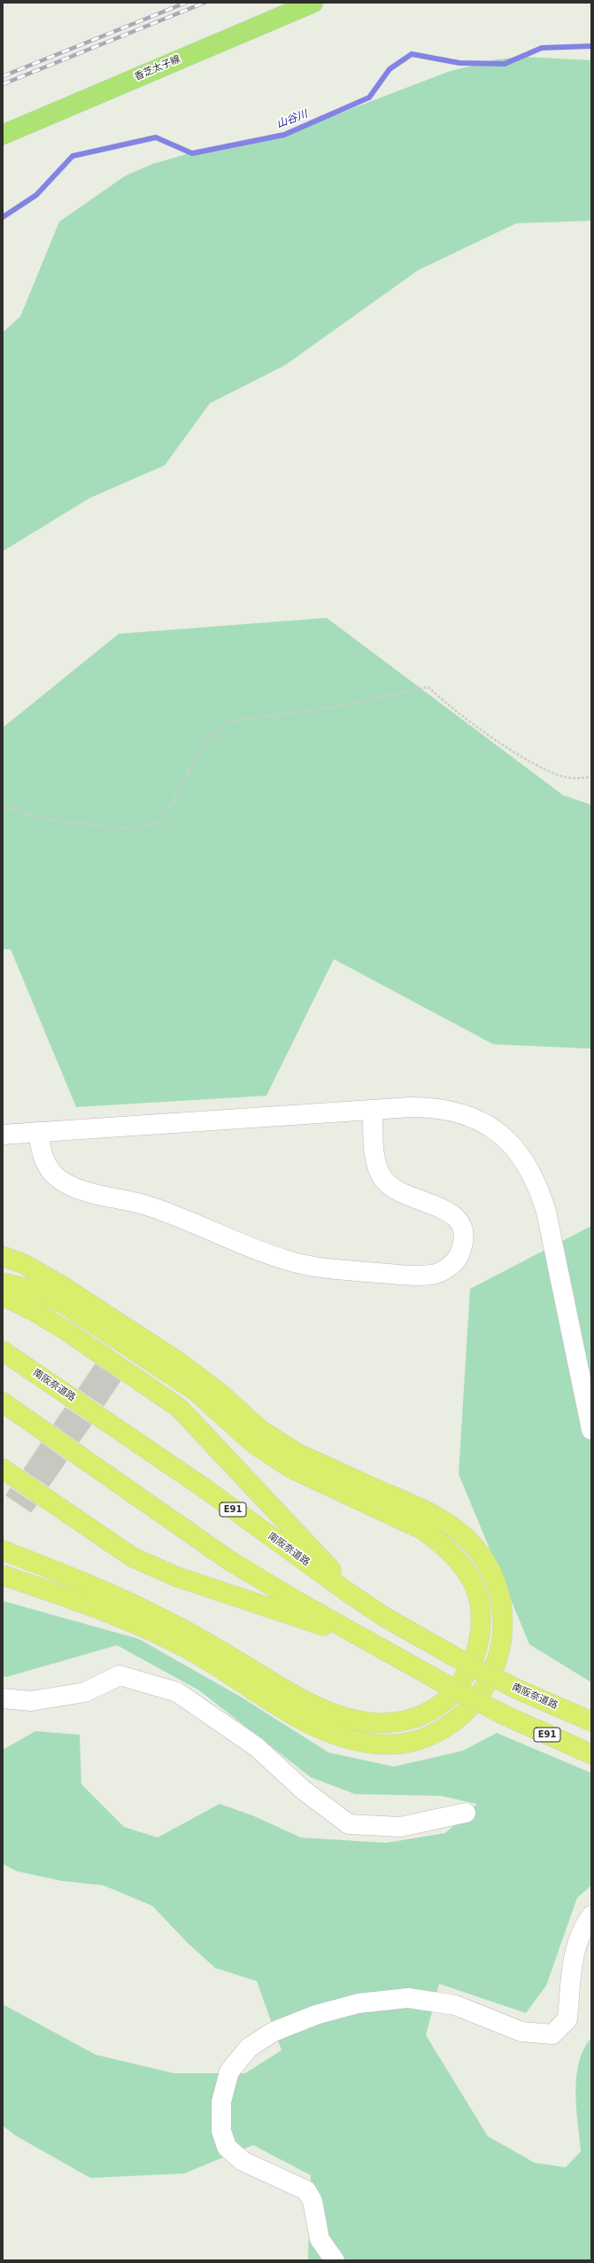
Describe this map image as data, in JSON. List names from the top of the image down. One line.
{"streets":{"highway":["南阪奈道路","E91"],"main road":["香芝太子線"]},"water":["山谷川"]}
